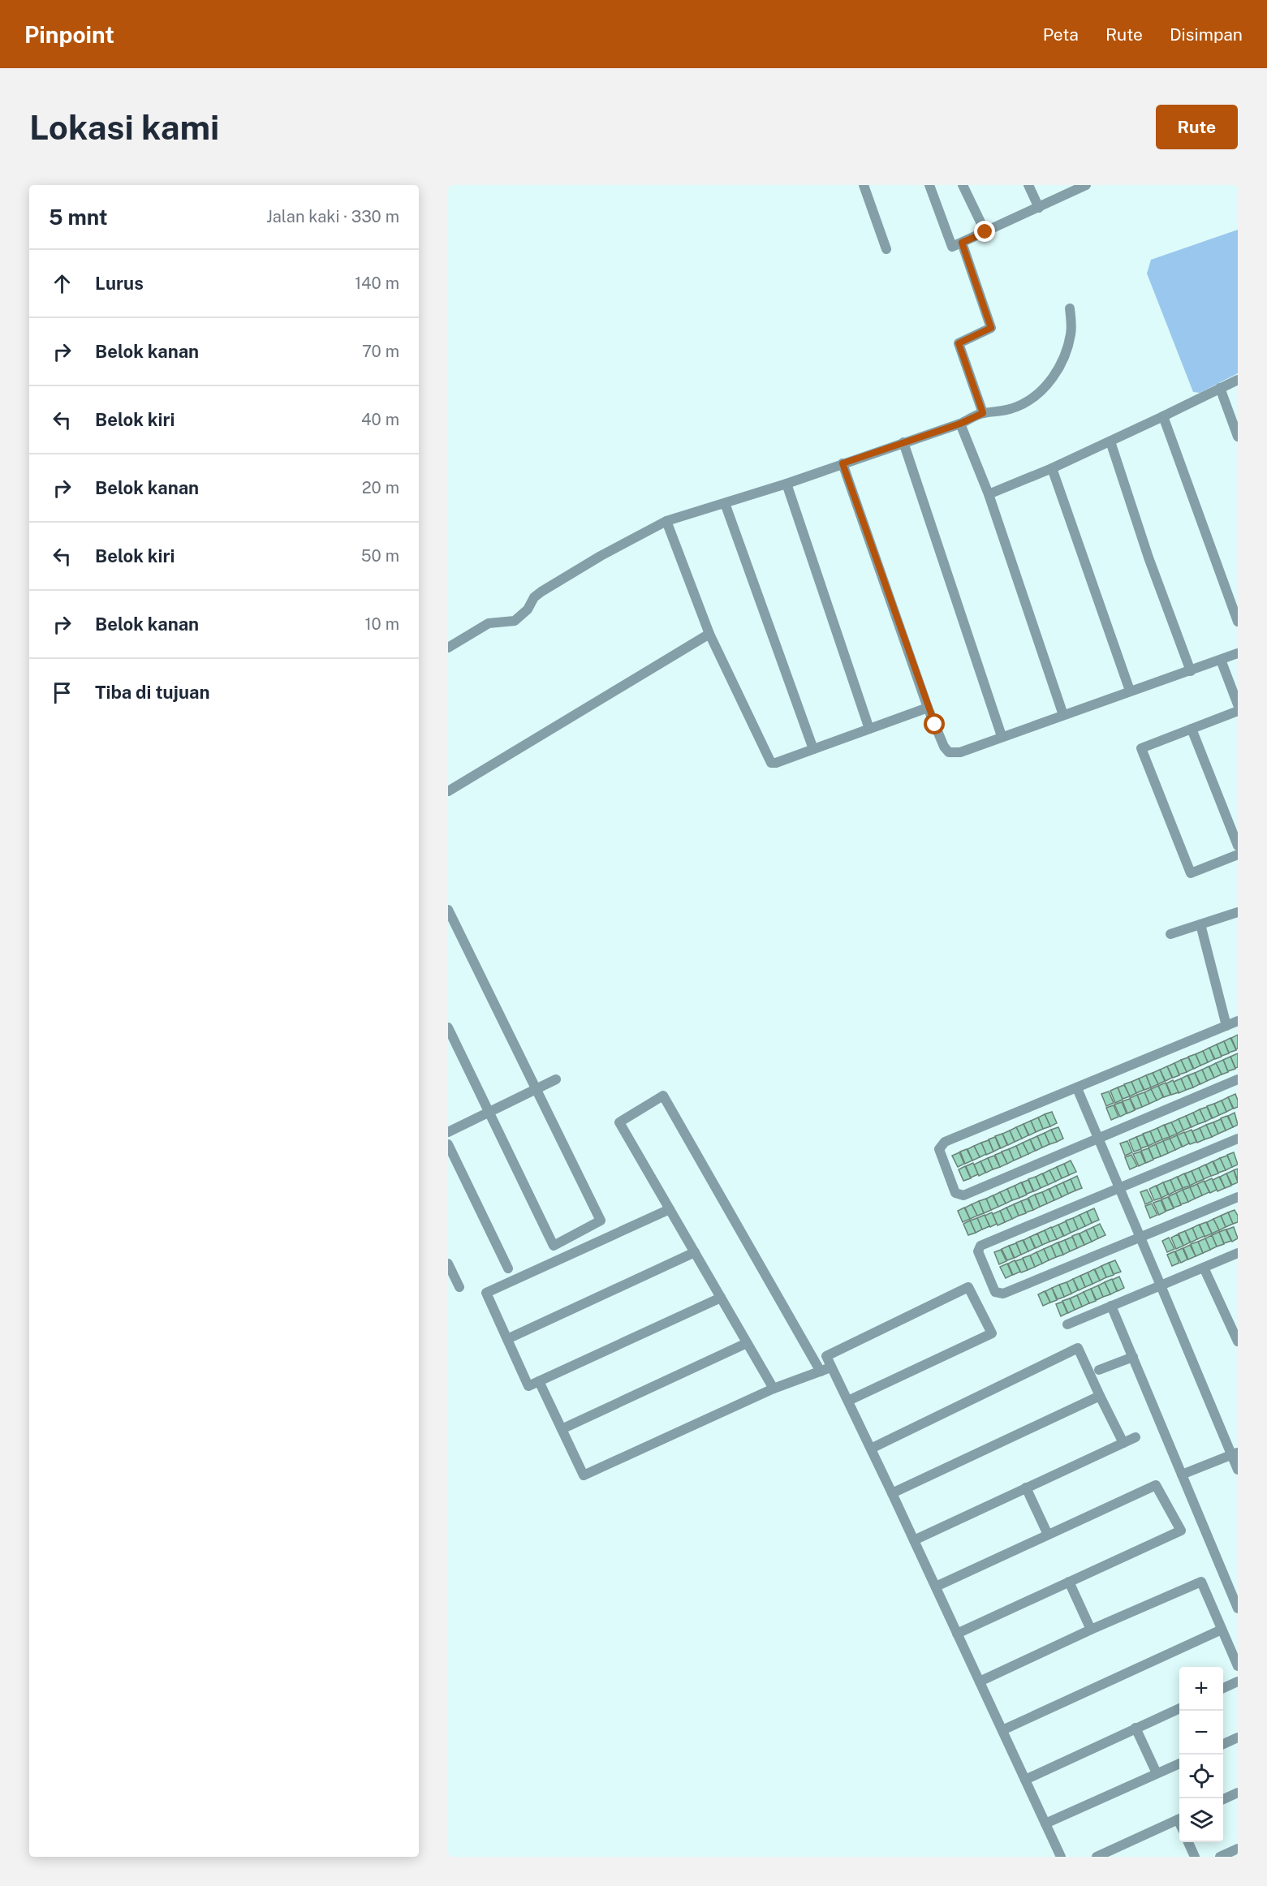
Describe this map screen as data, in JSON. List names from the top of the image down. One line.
{"page":{"header":"Pinpoint","nav":["Peta","Rute","Disimpan"],"buttons":"Rute","title":"Lokasi kami","heading":["5 mnt","Jalan kaki · 330 m"],"list":[["Lurus","140 m"],["Belok kanan","70 m"],["Belok kiri","40 m"],["Belok kanan","20 m"],["Belok kiri","50 m"],["Belok kanan","10 m"],"Tiba di tujuan"],"map_buttons":["+","−"]}}
